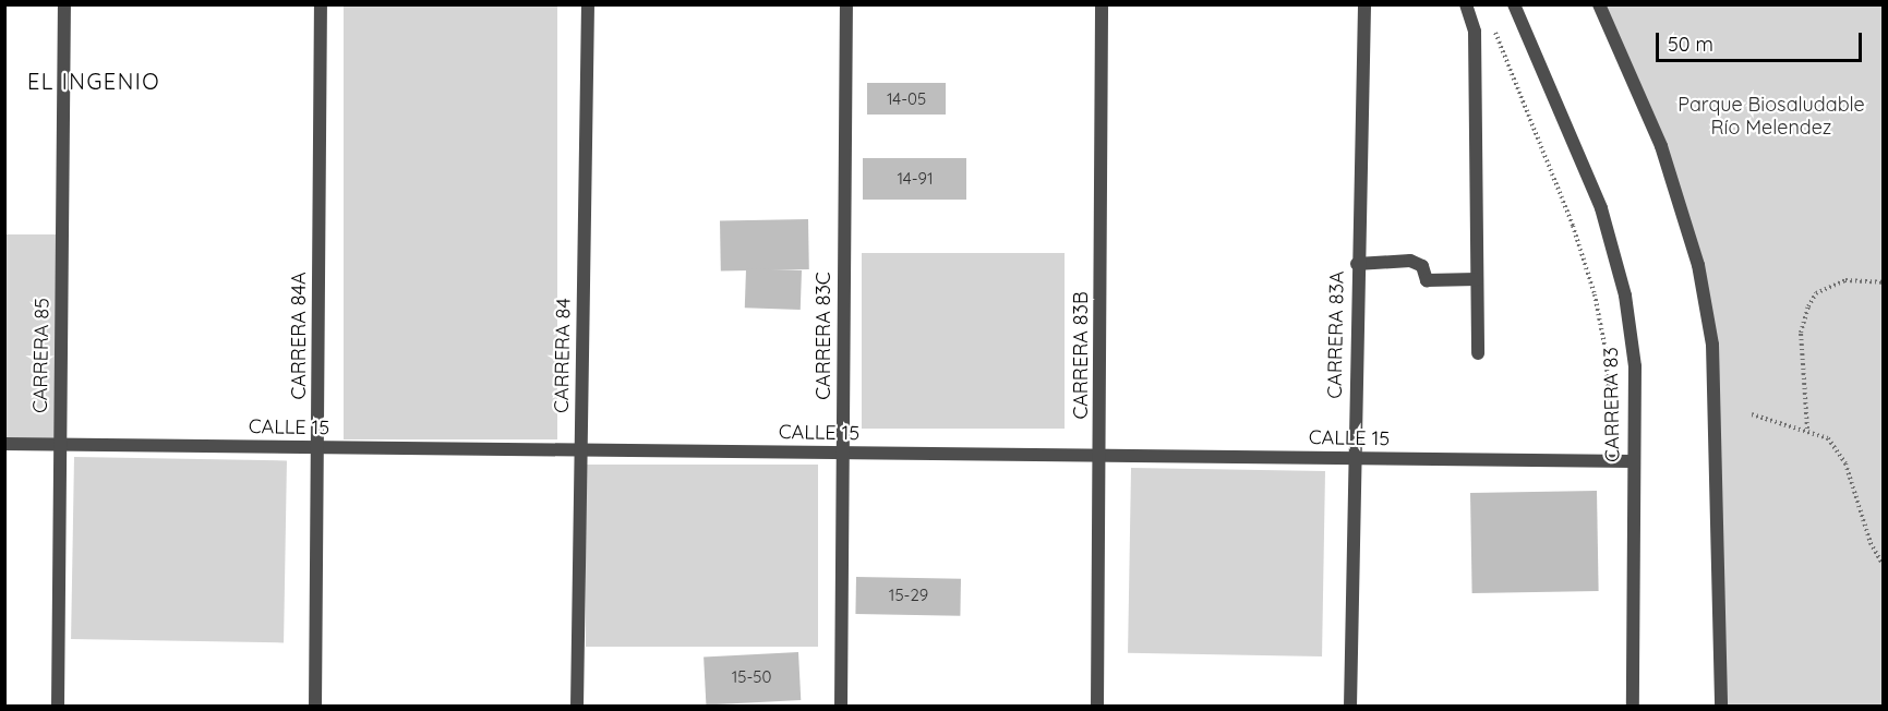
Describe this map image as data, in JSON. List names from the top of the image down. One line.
{"streets":{"street":["CARRERA 83A","CARRERA 84A","CARRERA 83C","CARRERA 85","CARRERA 84","CARRERA 83B","CARRERA 83","CALLE 15"]},"crossings":[["CARRERA 83A","CALLE 15"],["CARRERA 84A","CALLE 15"],["CARRERA 83C","CALLE 15"],["CARRERA 85","CALLE 15"],["CARRERA 84","CALLE 15"],["CARRERA 83B","CALLE 15"],["CARRERA 83","CALLE 15"]],"districts":["EL INGENIO"],"parks":["Parque Biosaludable Río Melendez"],"house_numbers":["14-05","14-91","15-29","15-50"],"scale_bar":"50 m"}
